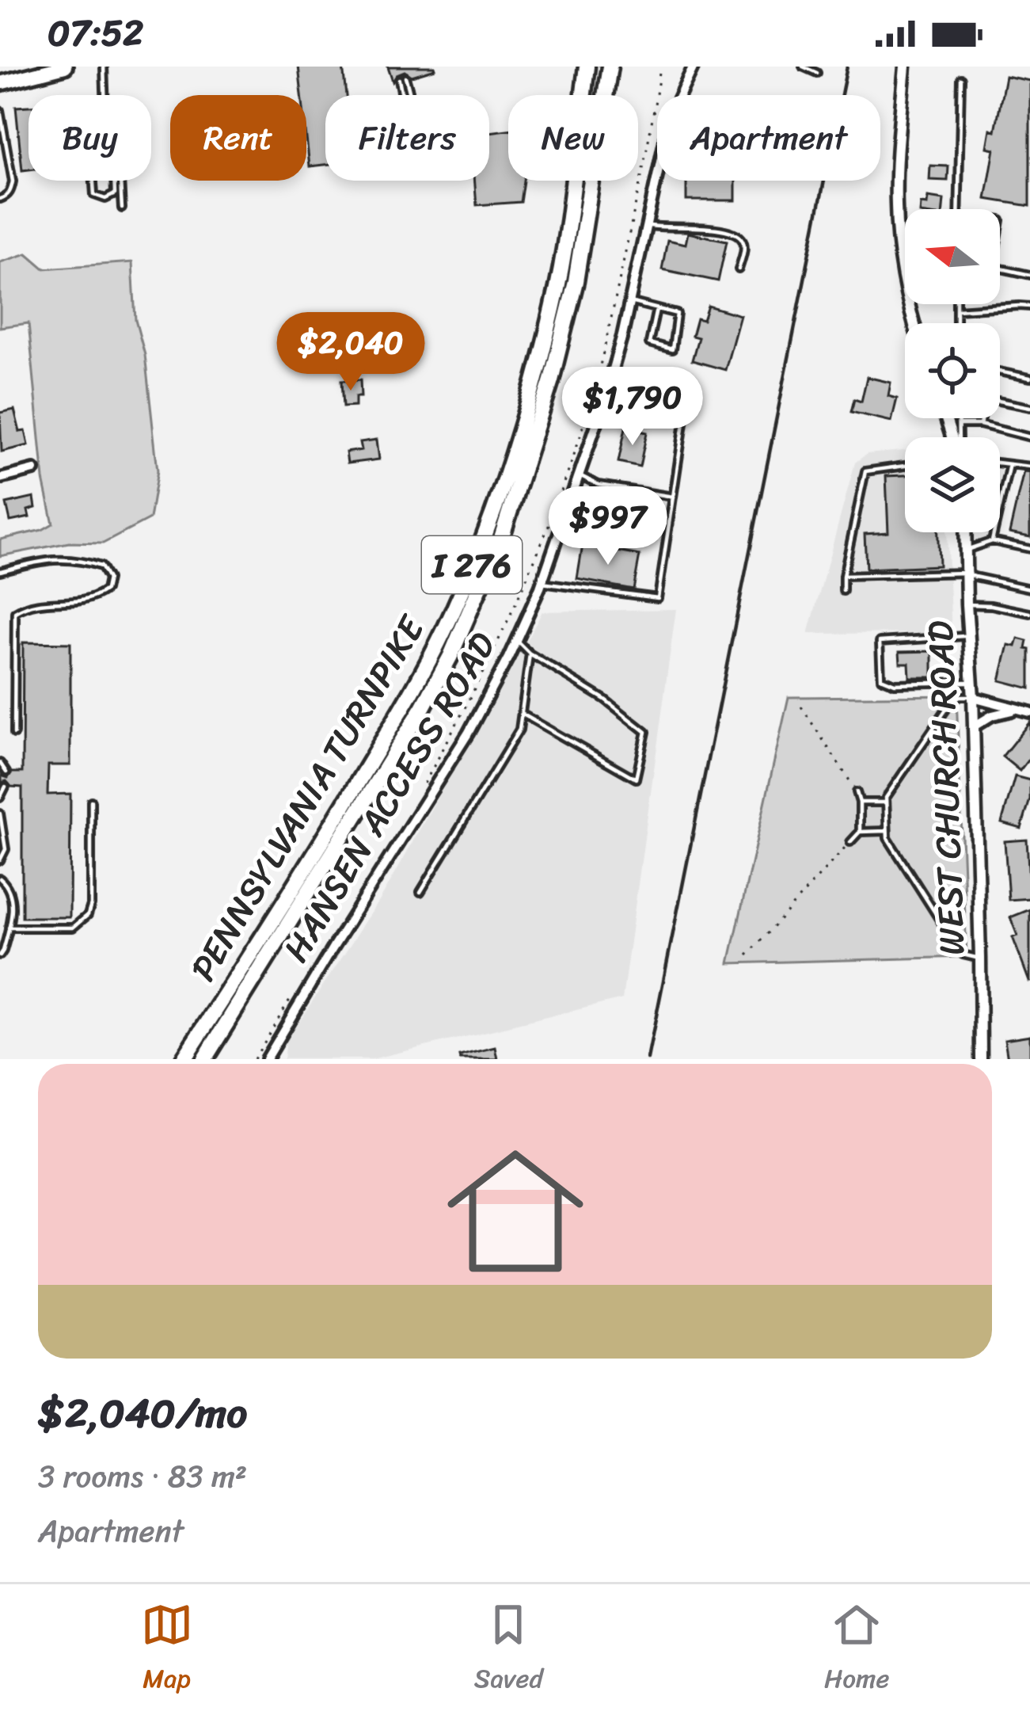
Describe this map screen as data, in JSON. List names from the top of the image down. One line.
{"streets":{"highway":["I 276","PENNSYLVANIA TURNPIKE"],"street":["WEST CHURCH ROAD","HANSEN ACCESS ROAD"]},"north":"left","page":{"status":"07:52","chip":["Buy","Rent","Filters","New","Apartment"],"price":["$2,040","$1,790","$997"],"list":[{"name":"$2,040/mo","note":"3 rooms · 83 m² · Apartment"}],"tabs":["Map","Saved","Home"]}}
